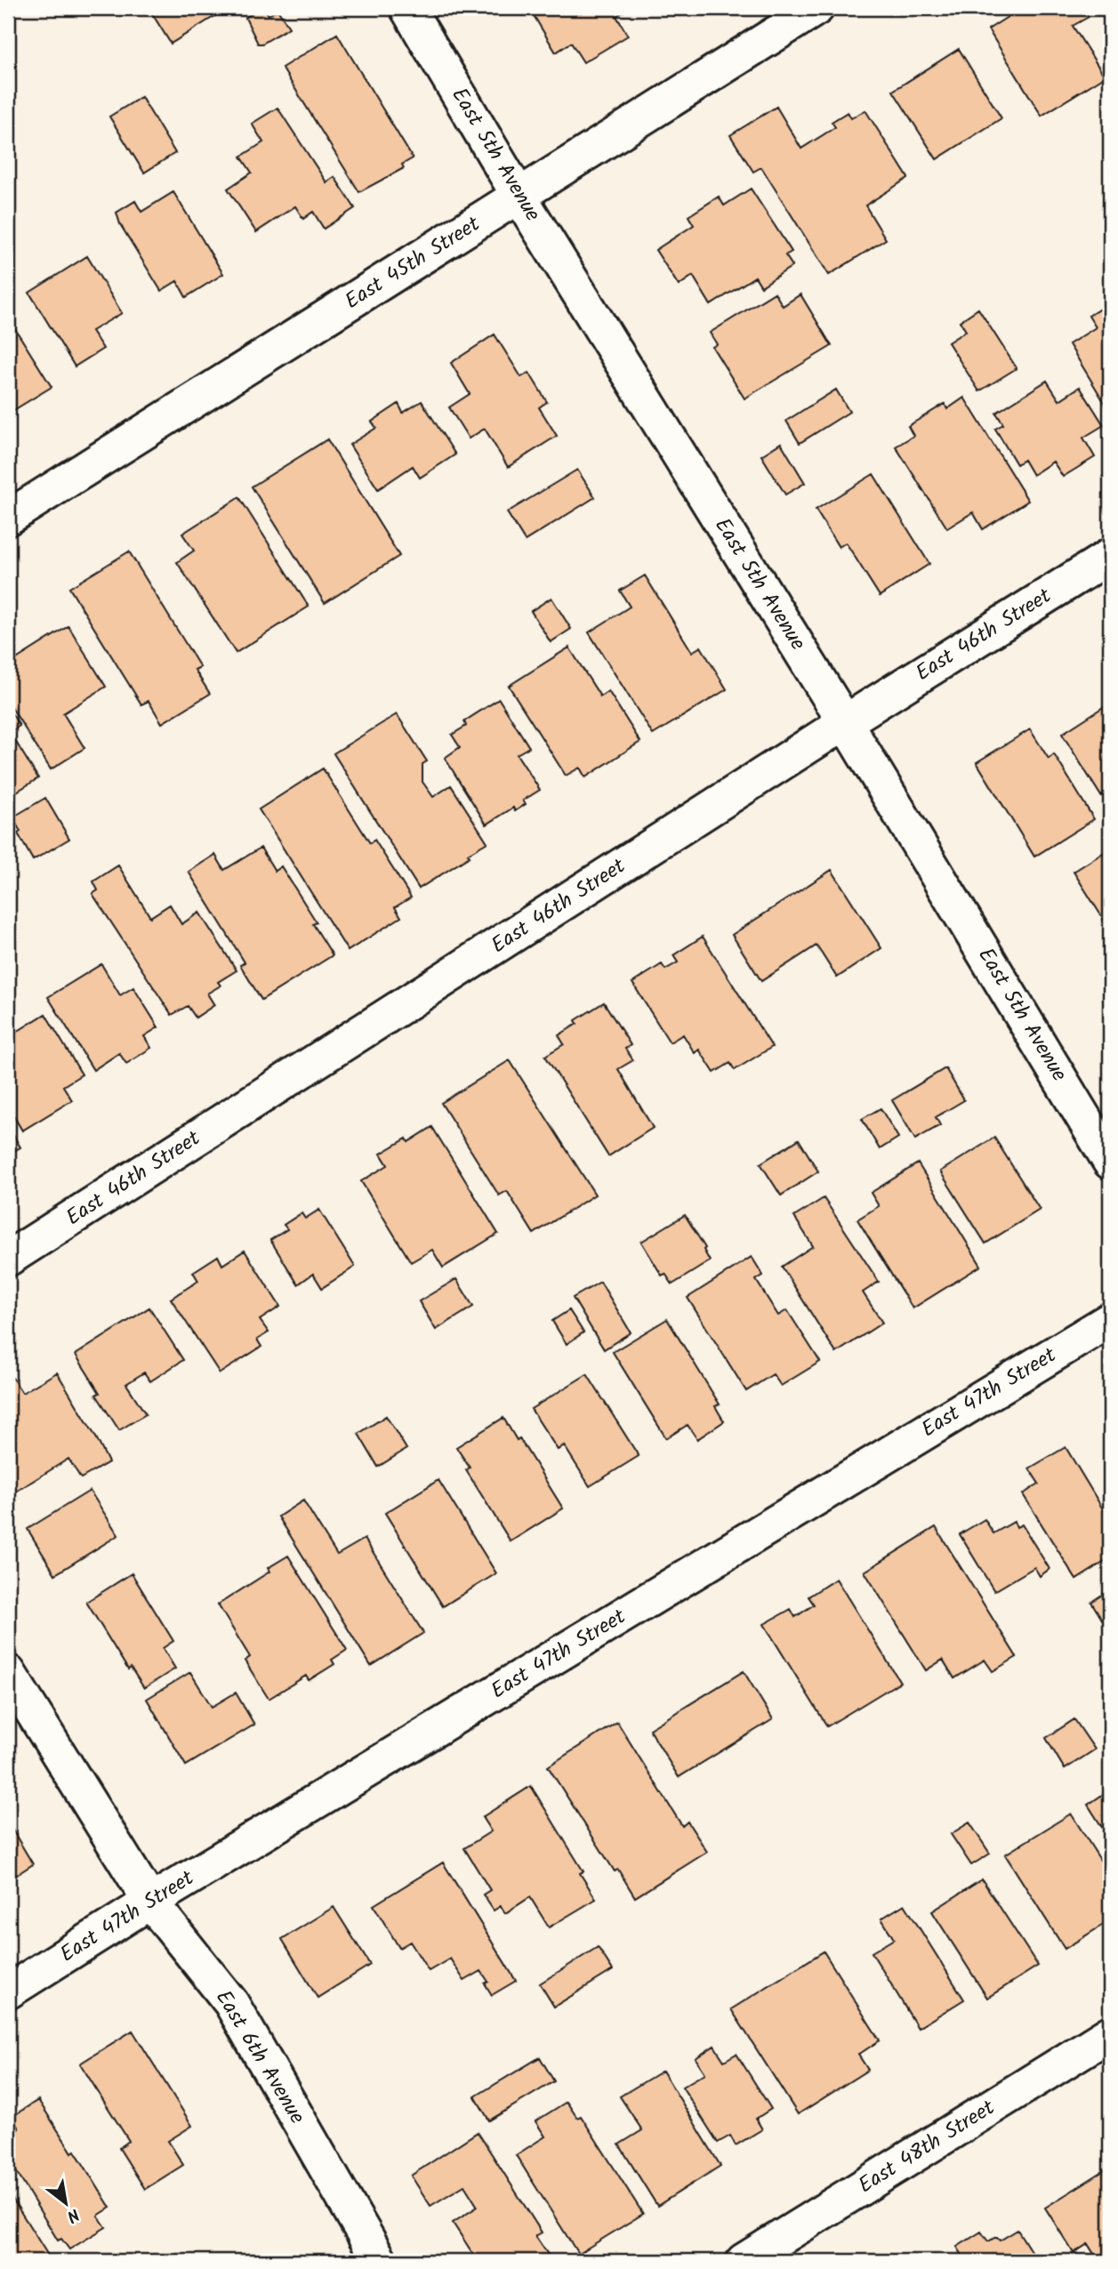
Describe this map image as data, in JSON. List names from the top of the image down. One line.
{"streets":{"street":["East 5th Avenue","East 45th Street","East 46th Street","East 47th Street","East 6th Avenue","East 48th Street"]},"crossings":[["East 5th Avenue","East 45th Street"],["East 5th Avenue","East 46th Street"],["East 47th Street","East 6th Avenue"]],"north":"bottom right"}
